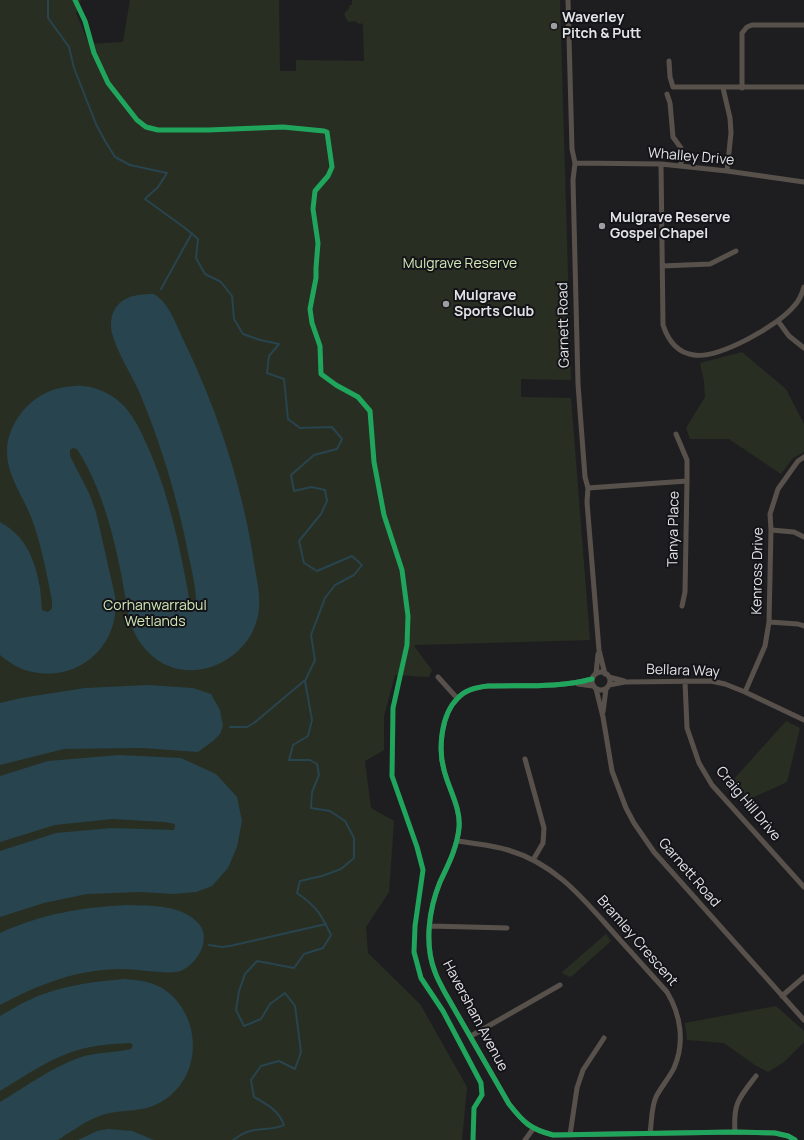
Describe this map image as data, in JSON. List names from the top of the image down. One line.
{"streets":{"street":["Whalley Drive","Garnett Road","Tanya Place","Kenross Drive","Bellara Way","Craig Hill Drive","Bramley Crescent","Haversham Avenue"]},"crossings":[["Whalley Drive","Garnett Road"],["Garnett Road","Tanya Place"],["Garnett Road","Bellara Way"],["Kenross Drive","Bellara Way"],["Bellara Way","Craig Hill Drive"],["Bramley Crescent","Haversham Avenue"]],"parks":["Mulgrave Reserve","Corhanwarrabul Wetlands"],"places":["Waverley Pitch & Putt","Mulgrave Reserve Gospel Chapel","Mulgrave Sports Club"]}
